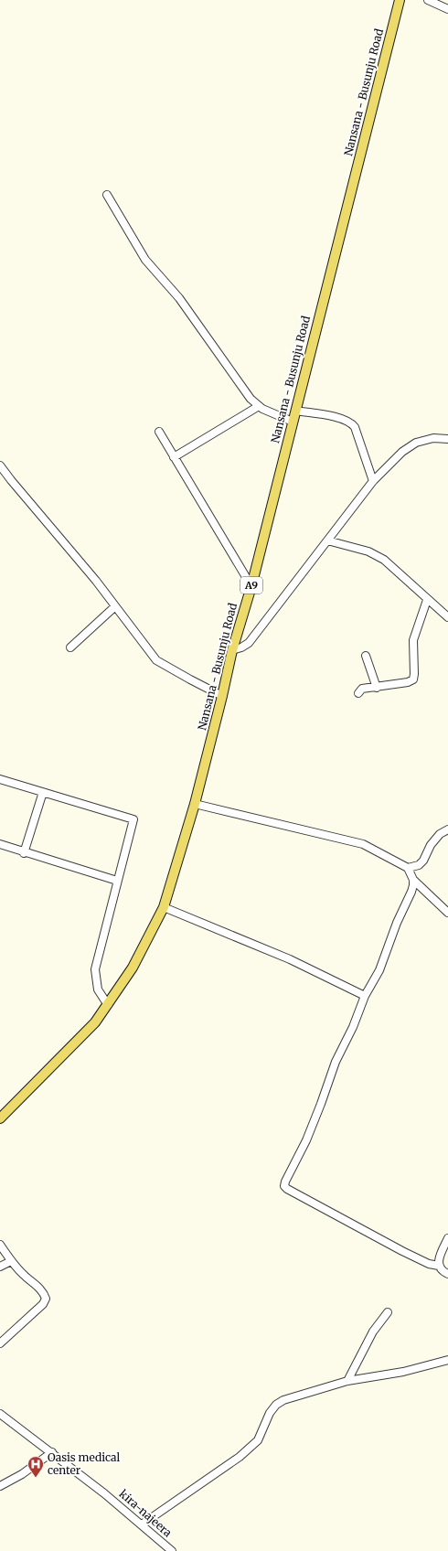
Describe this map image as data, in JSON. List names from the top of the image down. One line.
{"streets":{"main road":["Nansana - Busunju Road","A9"],"street":["kira-najeera"]},"places":{"hospital":["Oasis medical center"]}}
